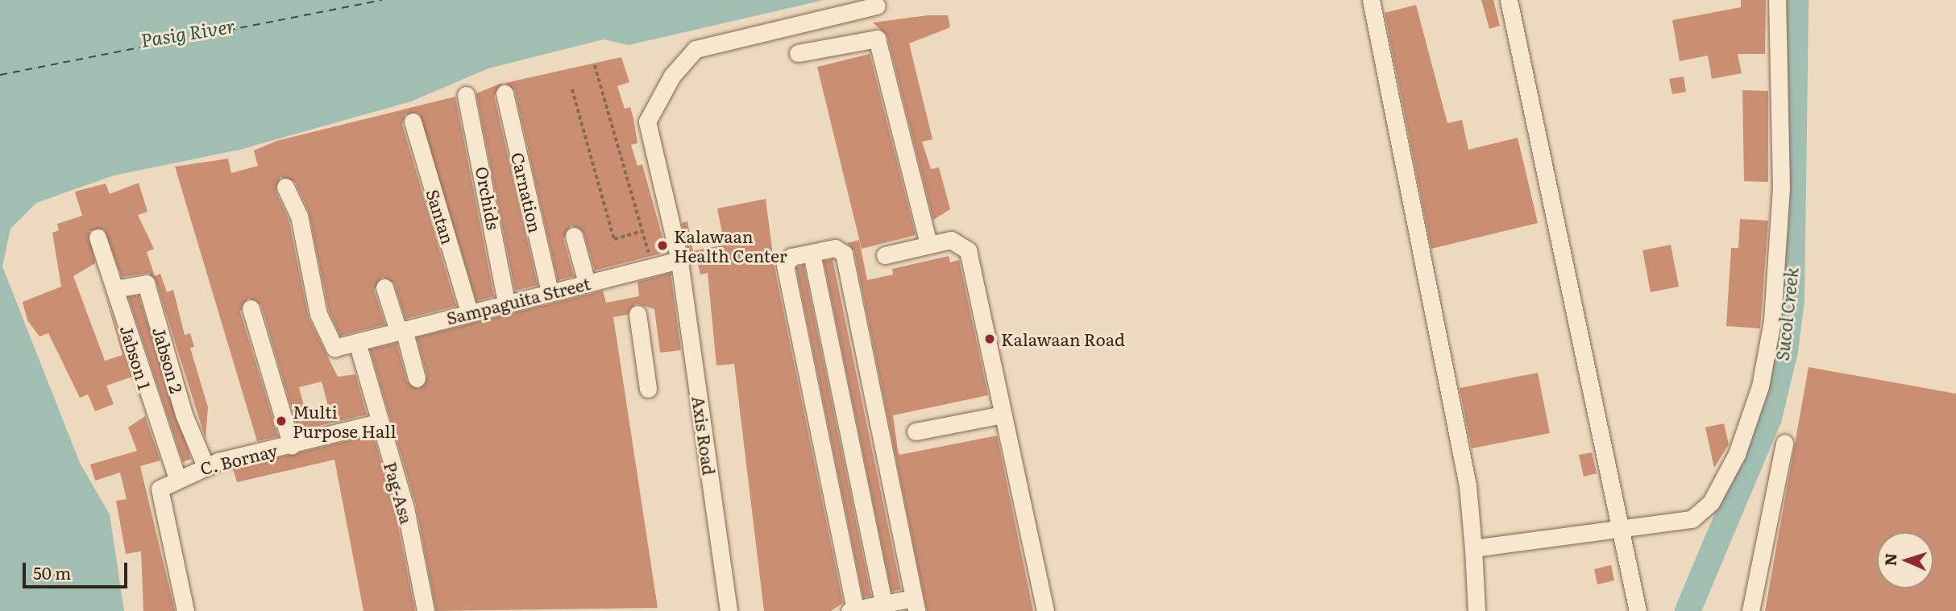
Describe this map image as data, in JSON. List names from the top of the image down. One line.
{"streets":{"street":["Carnation","Orchids","Santan","Sampaguita Street","Jabson 1","Jabson 2","Axis Road","C. Bornay","Pag-Asa"]},"crossings":[["Carnation","Sampaguita Street"],["Orchids","Sampaguita Street"],["Santan","Sampaguita Street"],["Sampaguita Street","Axis Road"],["Sampaguita Street","Pag-Asa"],["Jabson 1","Jabson 2"],["Jabson 1","C. Bornay"],["Jabson 2","C. Bornay"],["C. Bornay","Pag-Asa"]],"water":["Pasig River","Sucol Creek"],"places":["Kalawaan Health Center","Kalawaan Road","Multi Purpose Hall"],"scale_bar":"50 m","north":"left"}
